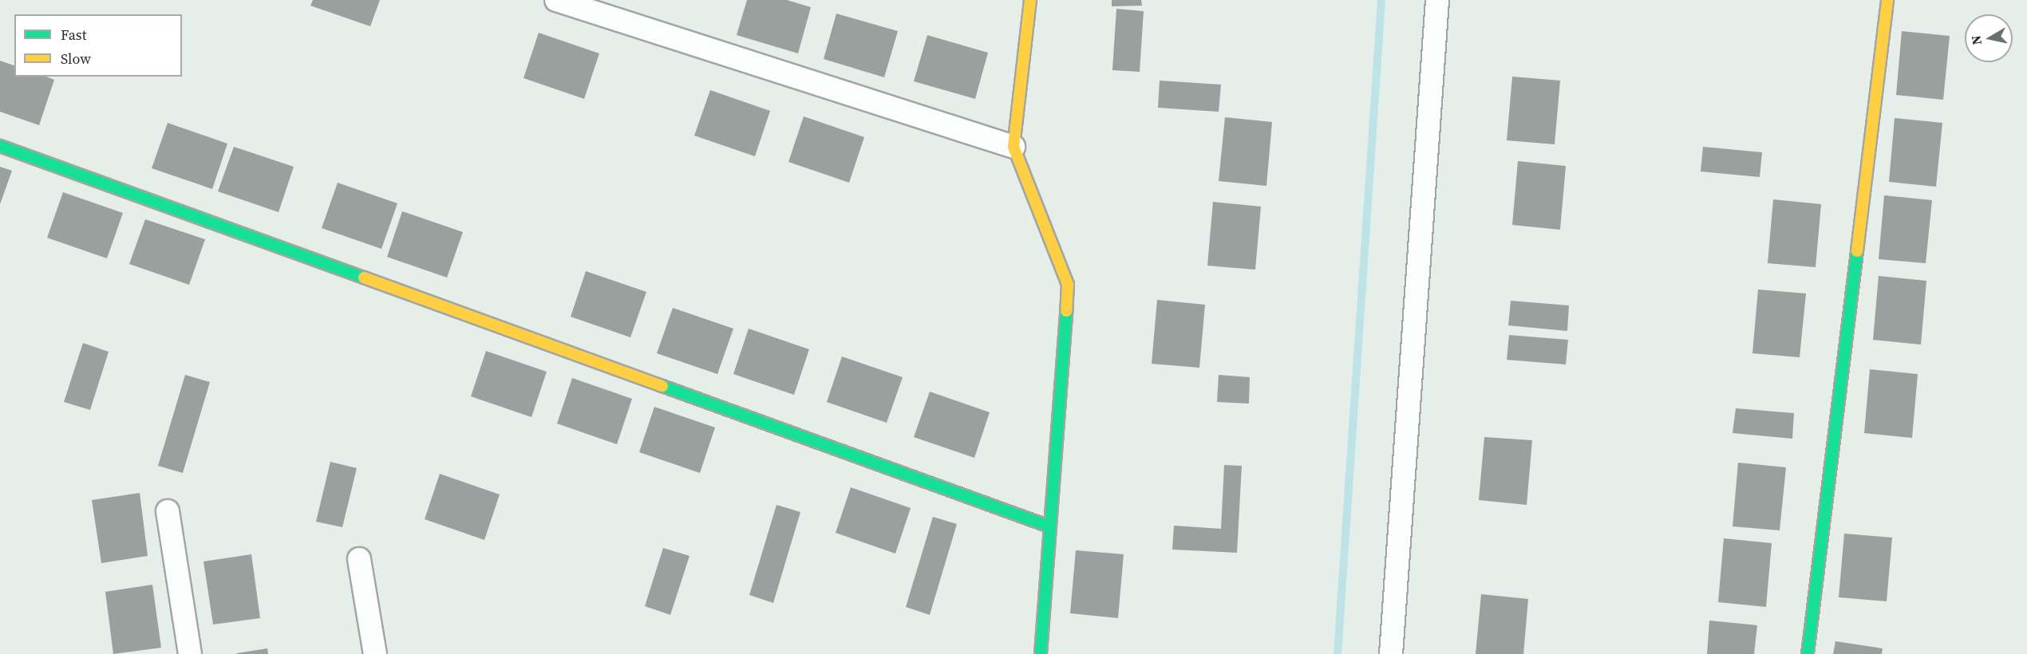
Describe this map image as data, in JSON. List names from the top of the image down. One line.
{"legend":["Fast","Slow"],"north":"left"}
